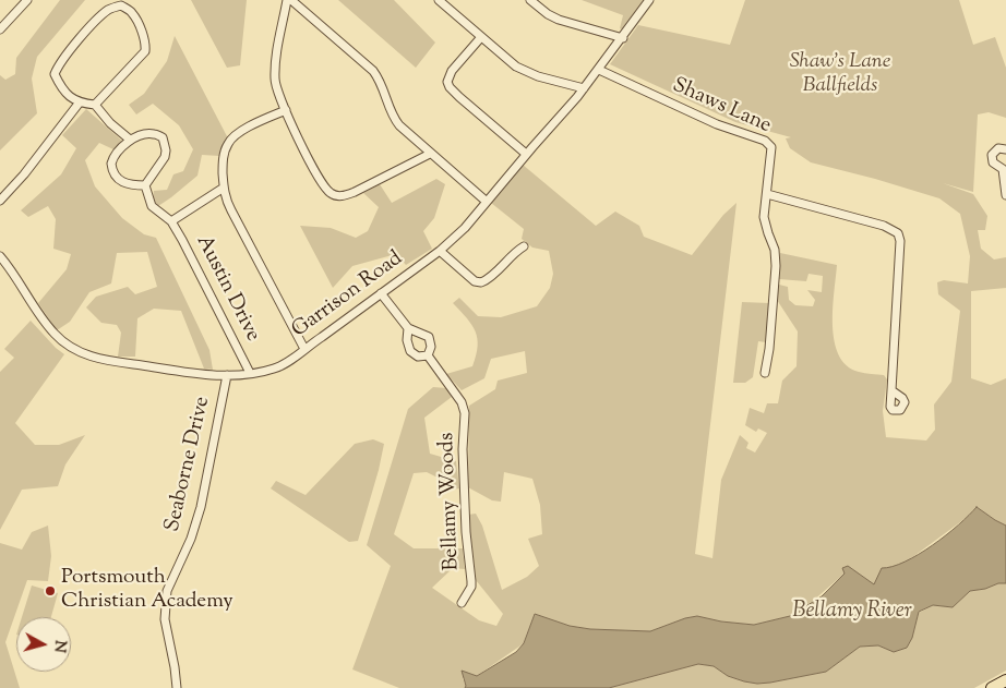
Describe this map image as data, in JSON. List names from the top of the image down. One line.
{"streets":{"street":["Shaws Lane","Austin Drive","Garrison Road","Seaborne Drive","Bellamy Woods"]},"crossings":[["Shaws Lane","Garrison Road"],["Austin Drive","Garrison Road"],["Garrison Road","Seaborne Drive"]],"water":["Bellamy River"],"parks":["Shaw’s Lane Ballfields"],"places":["Portsmouth Christian Academy"],"north":"right"}
